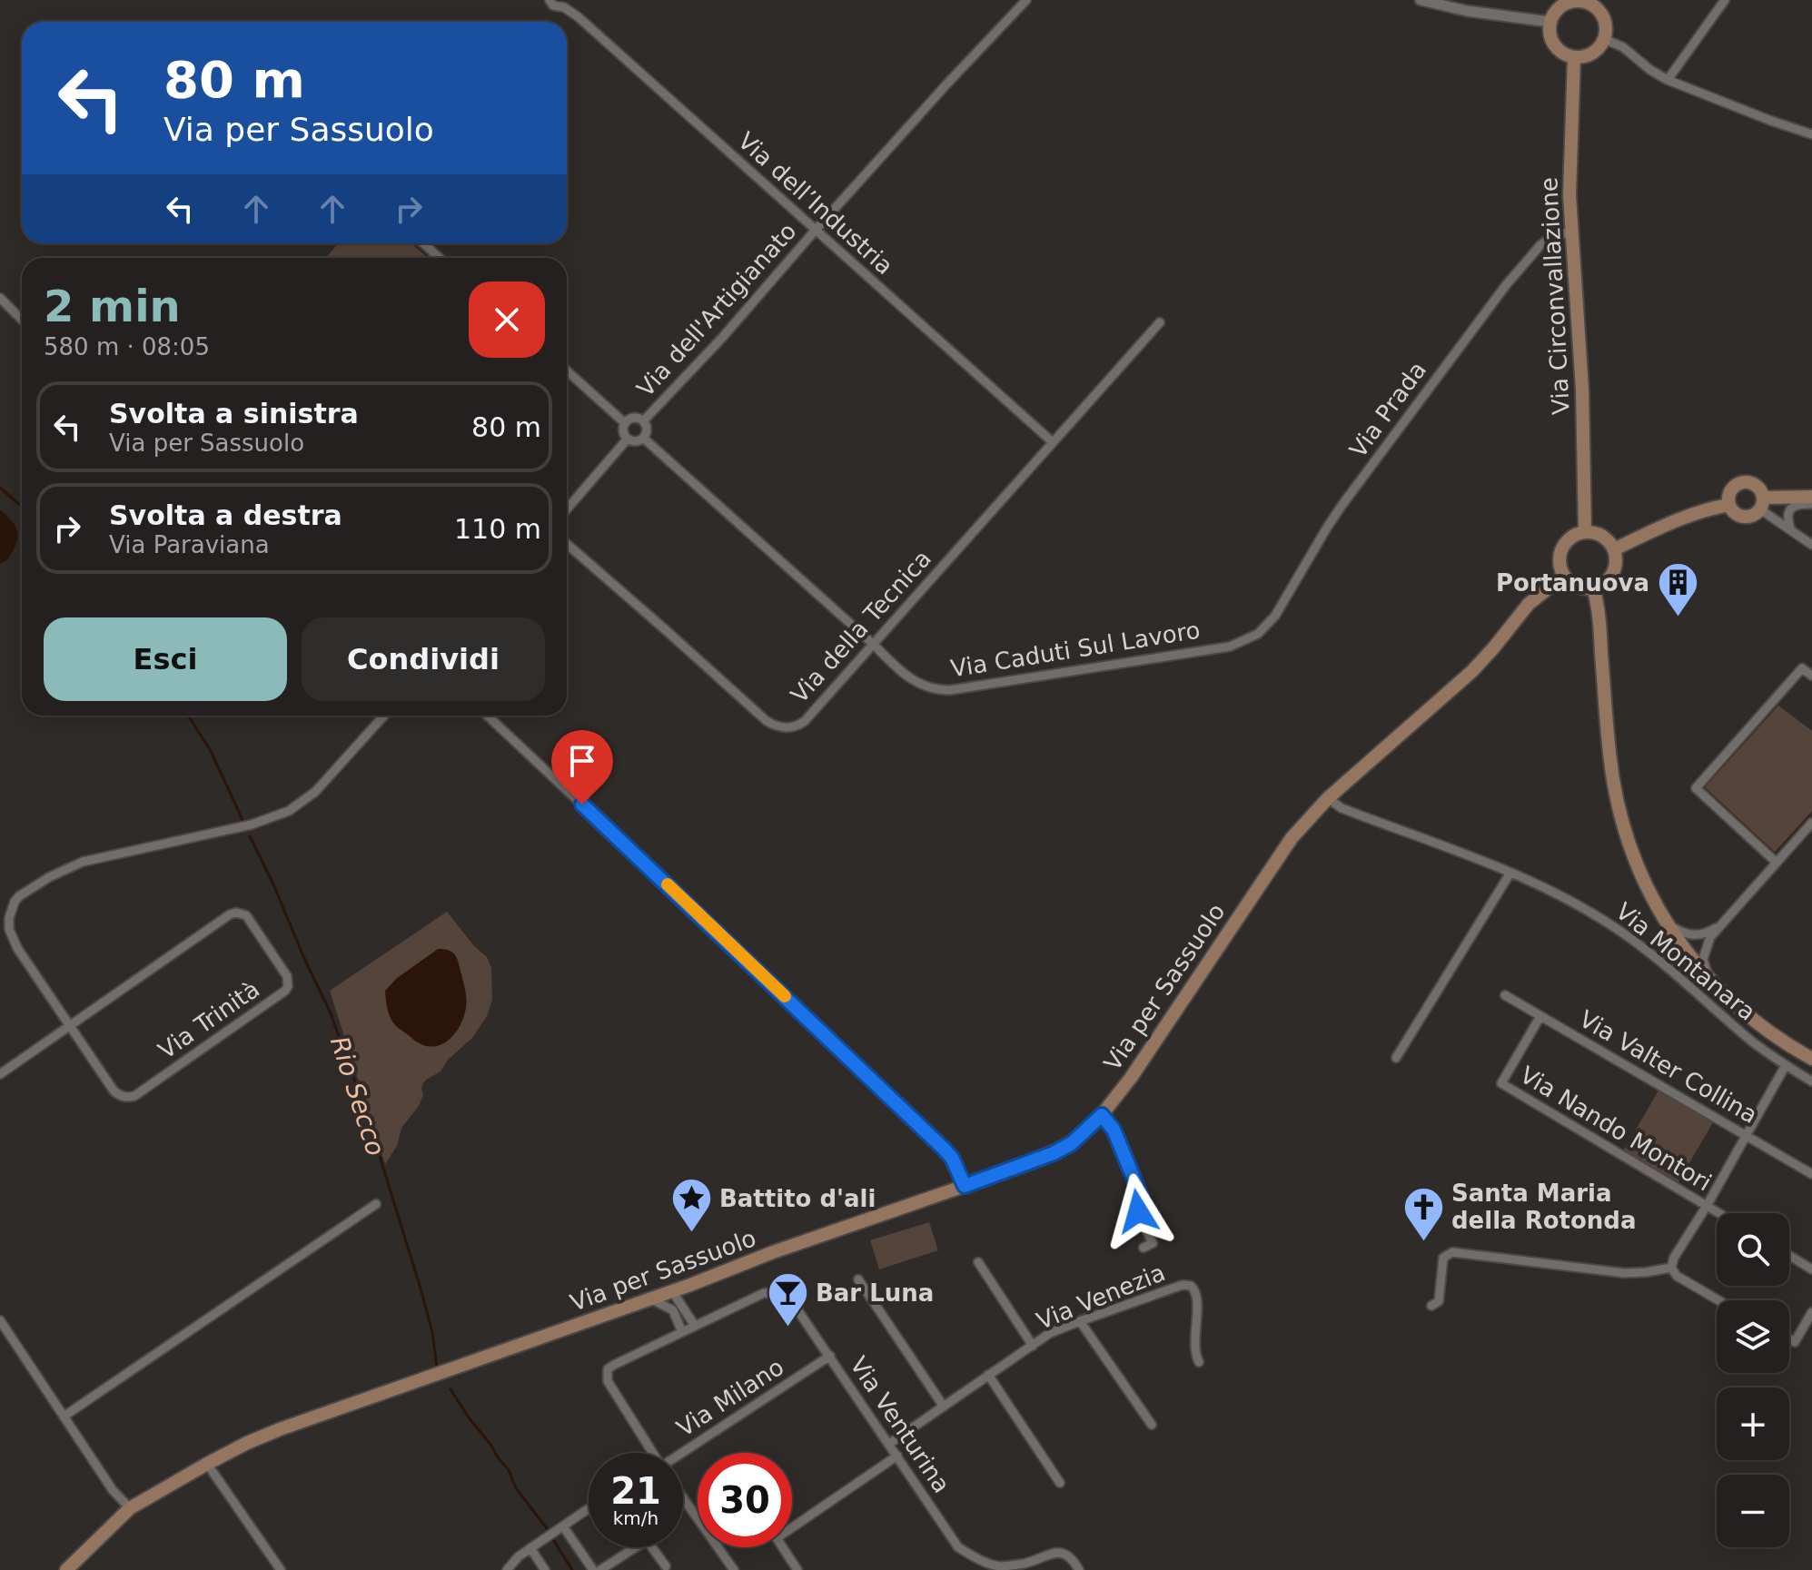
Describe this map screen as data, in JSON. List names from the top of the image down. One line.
{"streets":{"main road":["Via Circonvallazione","Via per Sassuolo"],"street":["Via dell’Industria","Via dell'Artigianato","Via Prada","Via della Tecnica","Via Caduti Sul Lavoro","Via Montanara","Via Trinità","Via Valter Collina","Via Nando Montori","Via Venezia","Via Milano","Via Venturina"]},"crossings":[["Via dell’Industria","Via dell'Artigianato"],["Via dell’Industria","Via della Tecnica"],["Via Circonvallazione","Via Prada"],["Via Circonvallazione","Via per Sassuolo"],["Via dell'Artigianato","Via Caduti Sul Lavoro"],["Via Prada","Via Caduti Sul Lavoro"],["Via della Tecnica","Via Caduti Sul Lavoro"],["Via Montanara","Via per Sassuolo"],["Via Valter Collina","Via Nando Montori"],["Via Venezia","Via Venturina"],["Via Milano","Via Venturina"]],"water":["Rio Secco"],"places":{"building":["Portanuova"],"place":["Battito d'ali"],"church":["Santa Maria della Rotonda"],"bar":["Bar Luna"]},"page":{"turn":["80 m","Via per Sassuolo"],"heading":["2 min","580 m · 08:05"],"list":[{"name":"Svolta a sinistra","note":"Via per Sassuolo","value":"80 m"},{"name":"Svolta a destra","note":"Via Paraviana","value":"110 m"}],"buttons":["Esci","Condividi"],"map_buttons":["+","−"],"speed":"21 km/h","limit":"30"}}
